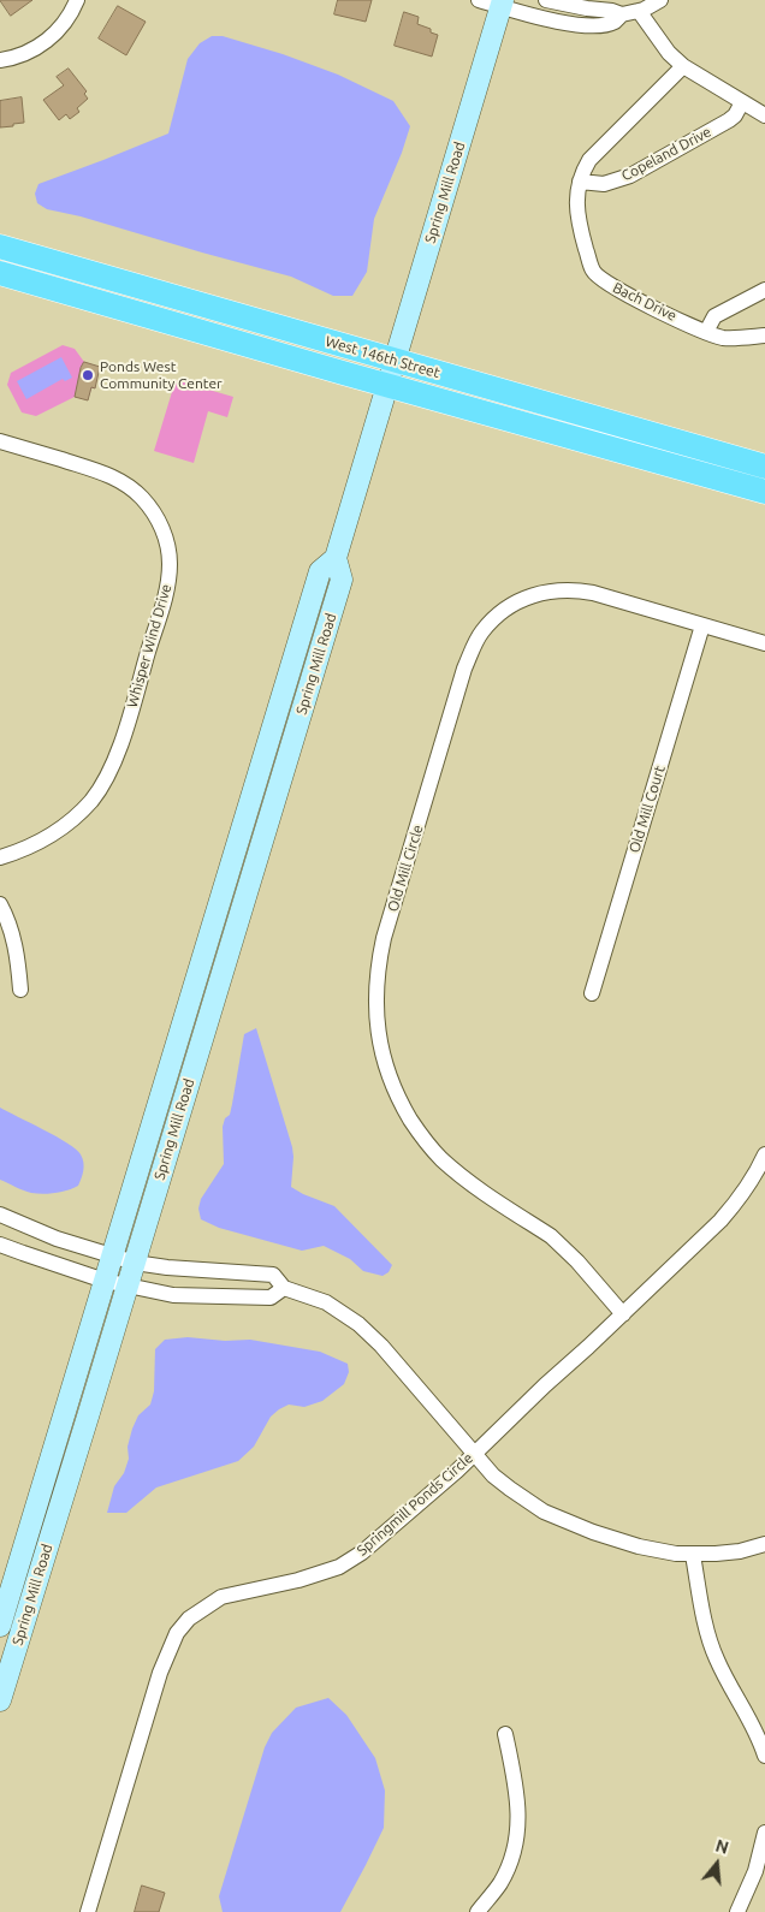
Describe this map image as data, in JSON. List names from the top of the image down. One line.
{"streets":{"main road":["West 146th Street"],"street":["Copeland Drive","Spring Mill Road","Bach Drive","Whisper Wind Drive","Old Mill Court","Old Mill Circle","Springmill Ponds Circle"]},"crossings":[["Copeland Drive","Bach Drive"],["Spring Mill Road","West 146th Street"],["Old Mill Court","Old Mill Circle"],["Old Mill Circle","Springmill Ponds Circle"]],"places":["Ponds West Community Center"],"north":"top"}
